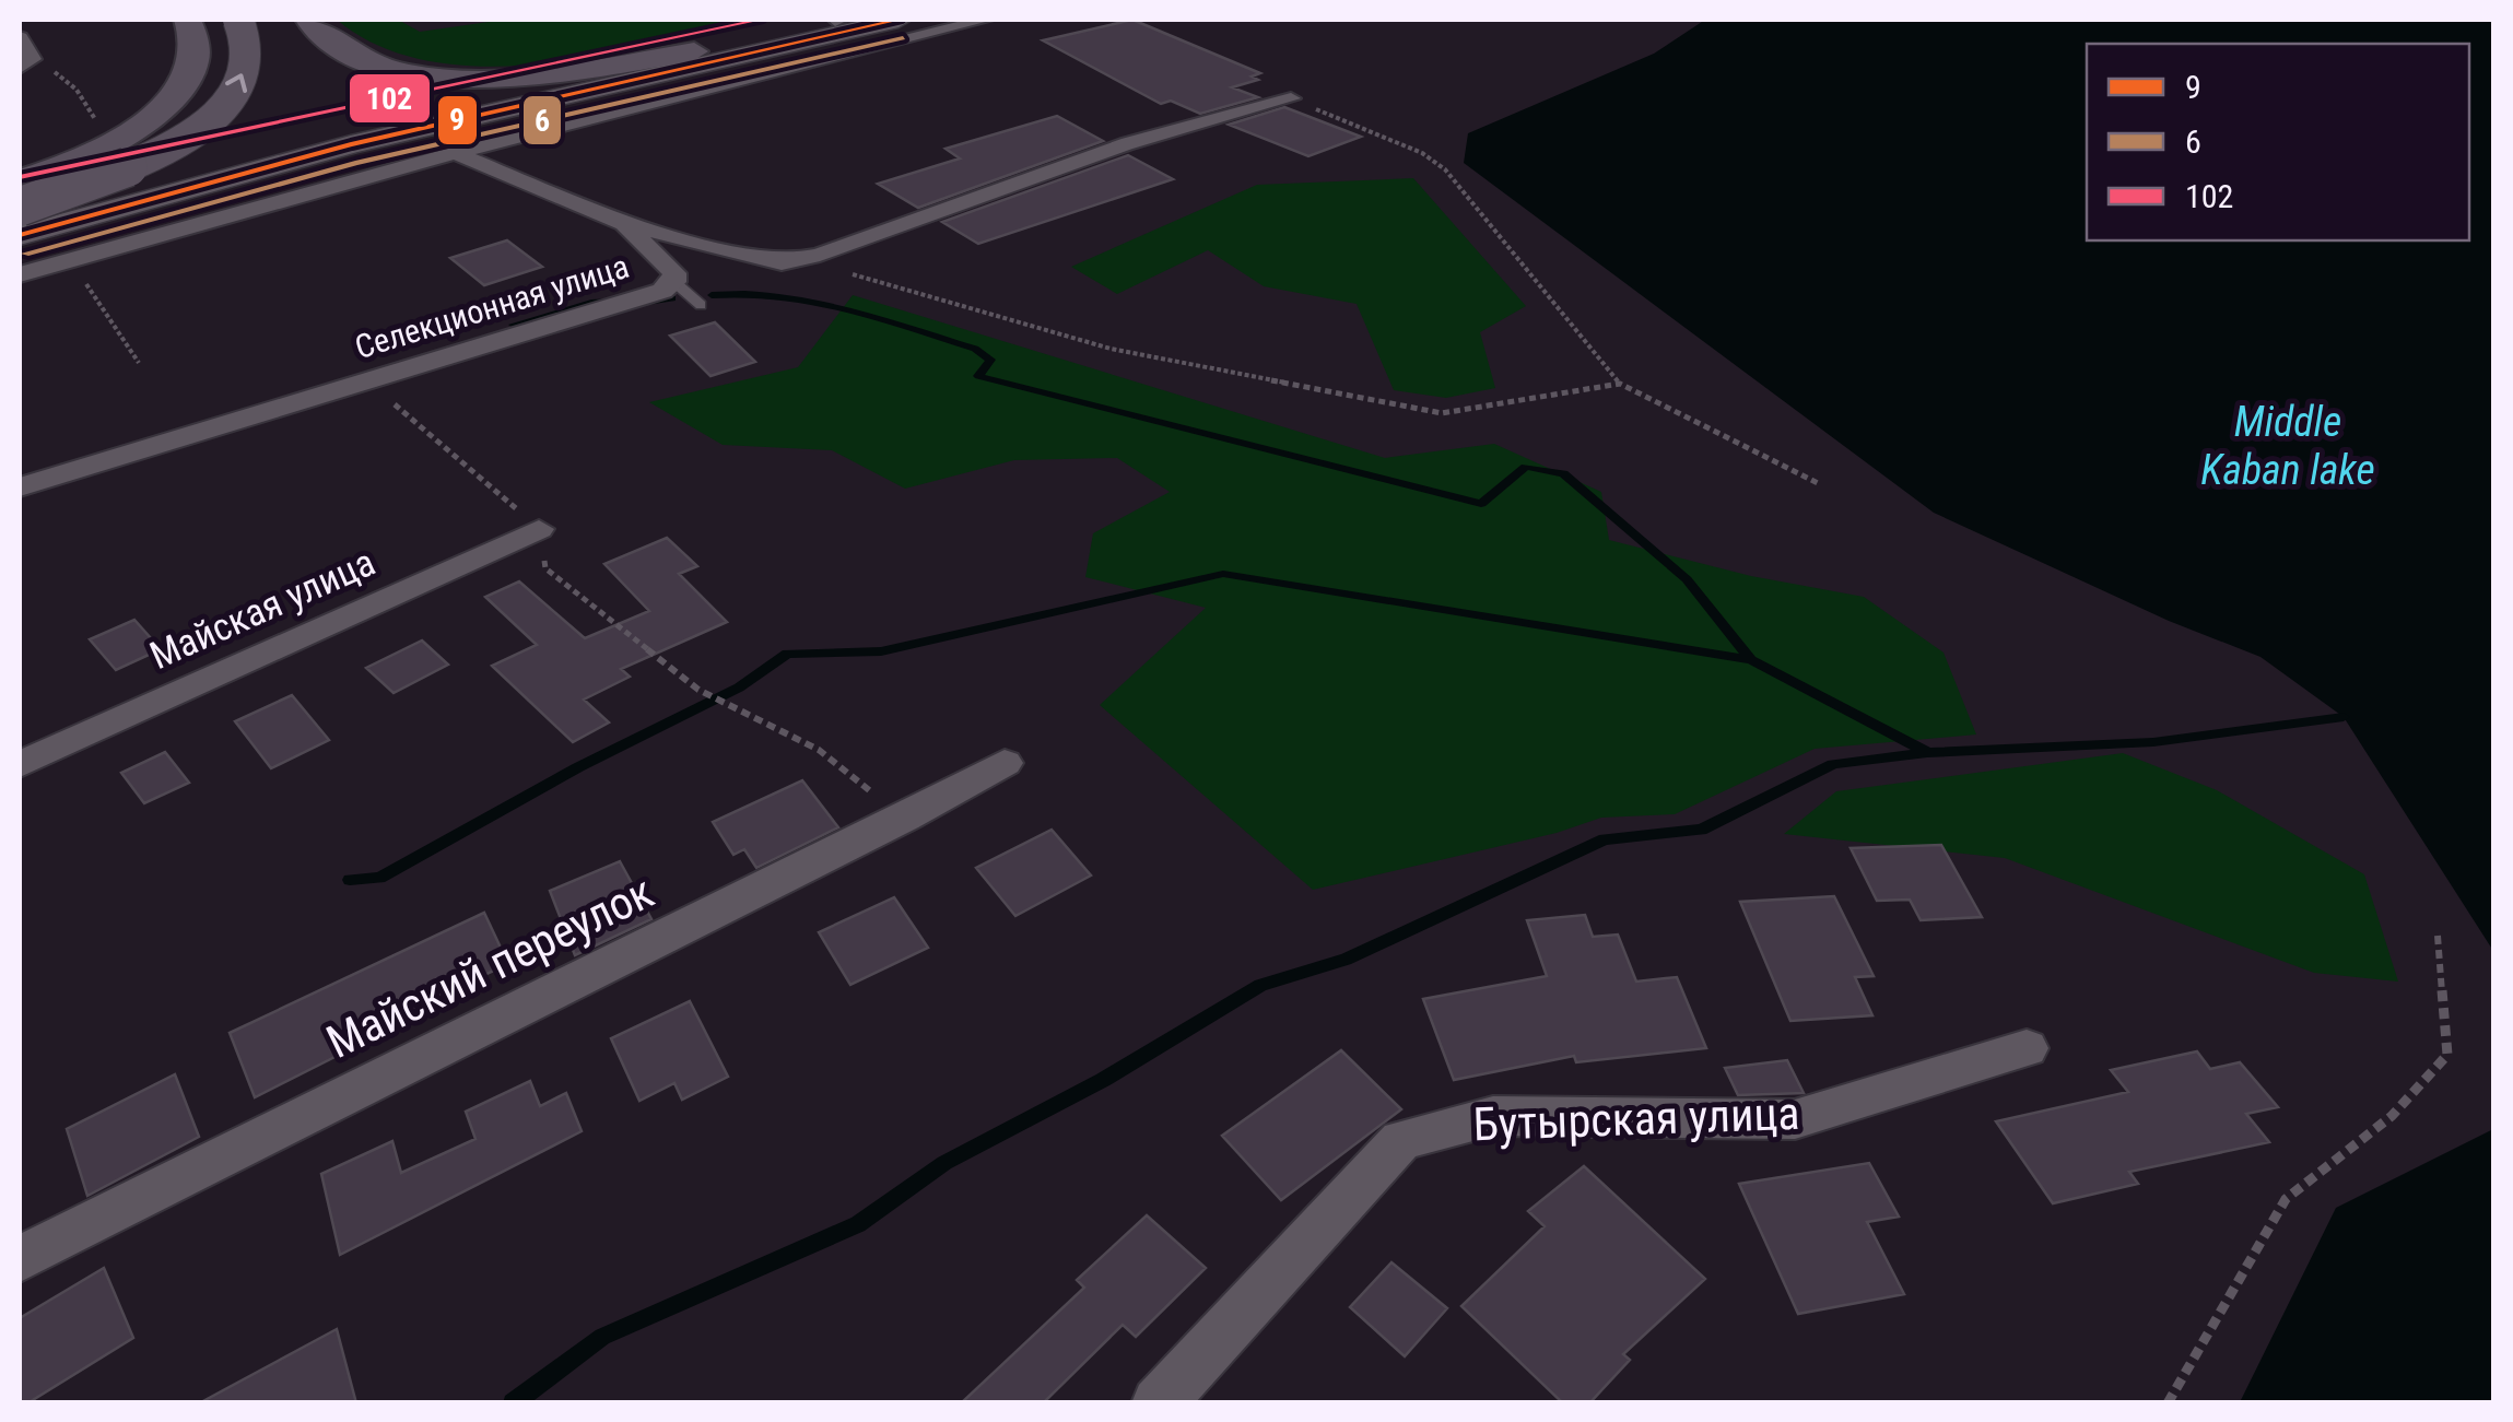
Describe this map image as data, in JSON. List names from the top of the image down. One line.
{"streets":{"street":["Селекционная улица","Майская улица","Майский переулок","Бутырская улица"]},"water":["Middle Kaban lake"],"lines":["transit line 9","transit line 102","transit line 6"],"legend":["9","6","102"]}
